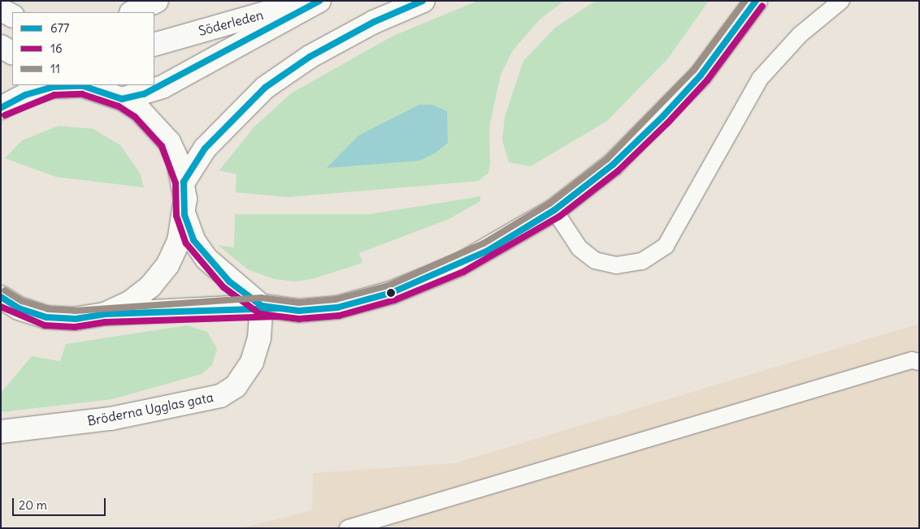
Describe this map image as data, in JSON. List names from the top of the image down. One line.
{"streets":{"main road":["Söderleden","Bröderna Ugglas gata"]},"lines":["transit line 677","transit line 11","transit line 16"],"legend":["677","16","11"],"scale_bar":"20 m"}
